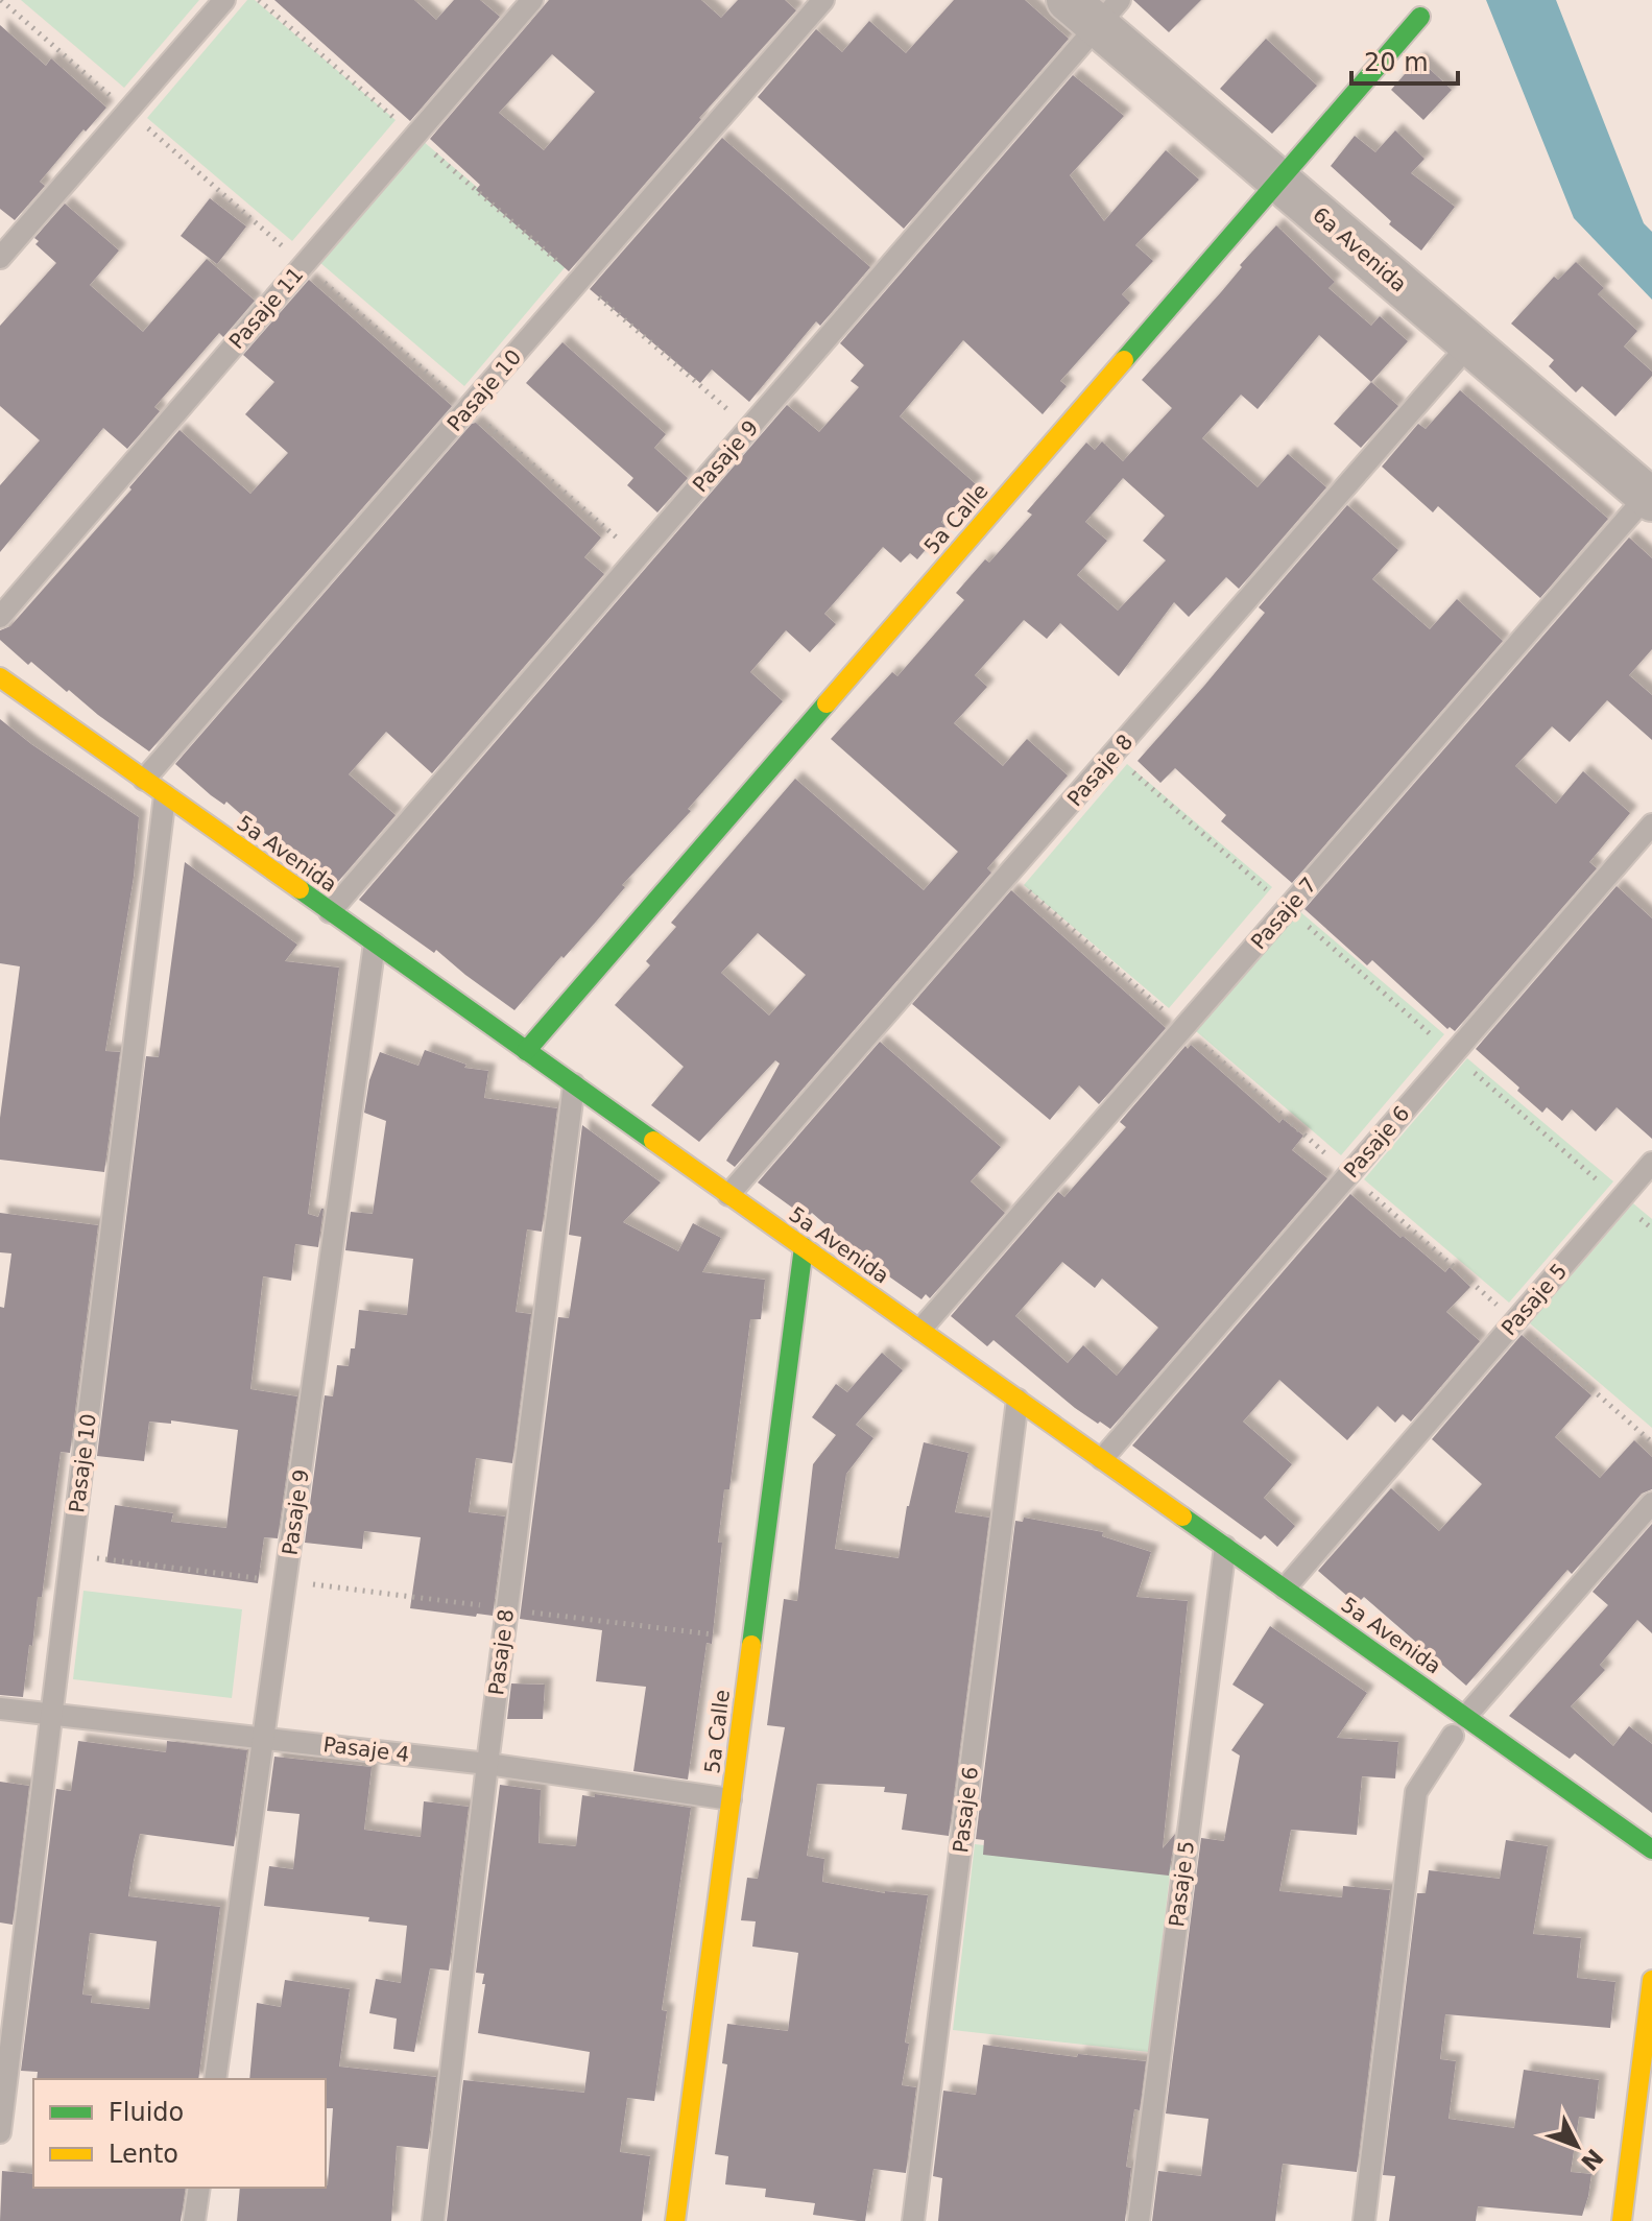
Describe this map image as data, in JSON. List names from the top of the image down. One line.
{"streets":{"street":["6a Avenida","5a Calle","5a Avenida"],"lane":["Pasaje 11","Pasaje 10","Pasaje 9","Pasaje 8","Pasaje 7","Pasaje 6","Pasaje 5","Pasaje 4"]},"crossings":[["6a Avenida","Pasaje 9"],["6a Avenida","5a Calle"],["6a Avenida","Pasaje 8"],["6a Avenida","Pasaje 7"],["Pasaje 10","5a Avenida"],["Pasaje 10","Pasaje 4"],["Pasaje 9","5a Avenida"],["Pasaje 9","Pasaje 4"],["5a Calle","5a Avenida"],["5a Calle","Pasaje 4"],["Pasaje 8","5a Avenida"],["Pasaje 8","Pasaje 4"],["5a Avenida","Pasaje 7"],["5a Avenida","Pasaje 6"],["5a Avenida","Pasaje 5"]],"legend":["Fluido","Lento"],"scale_bar":"20 m","north":"bottom right"}
